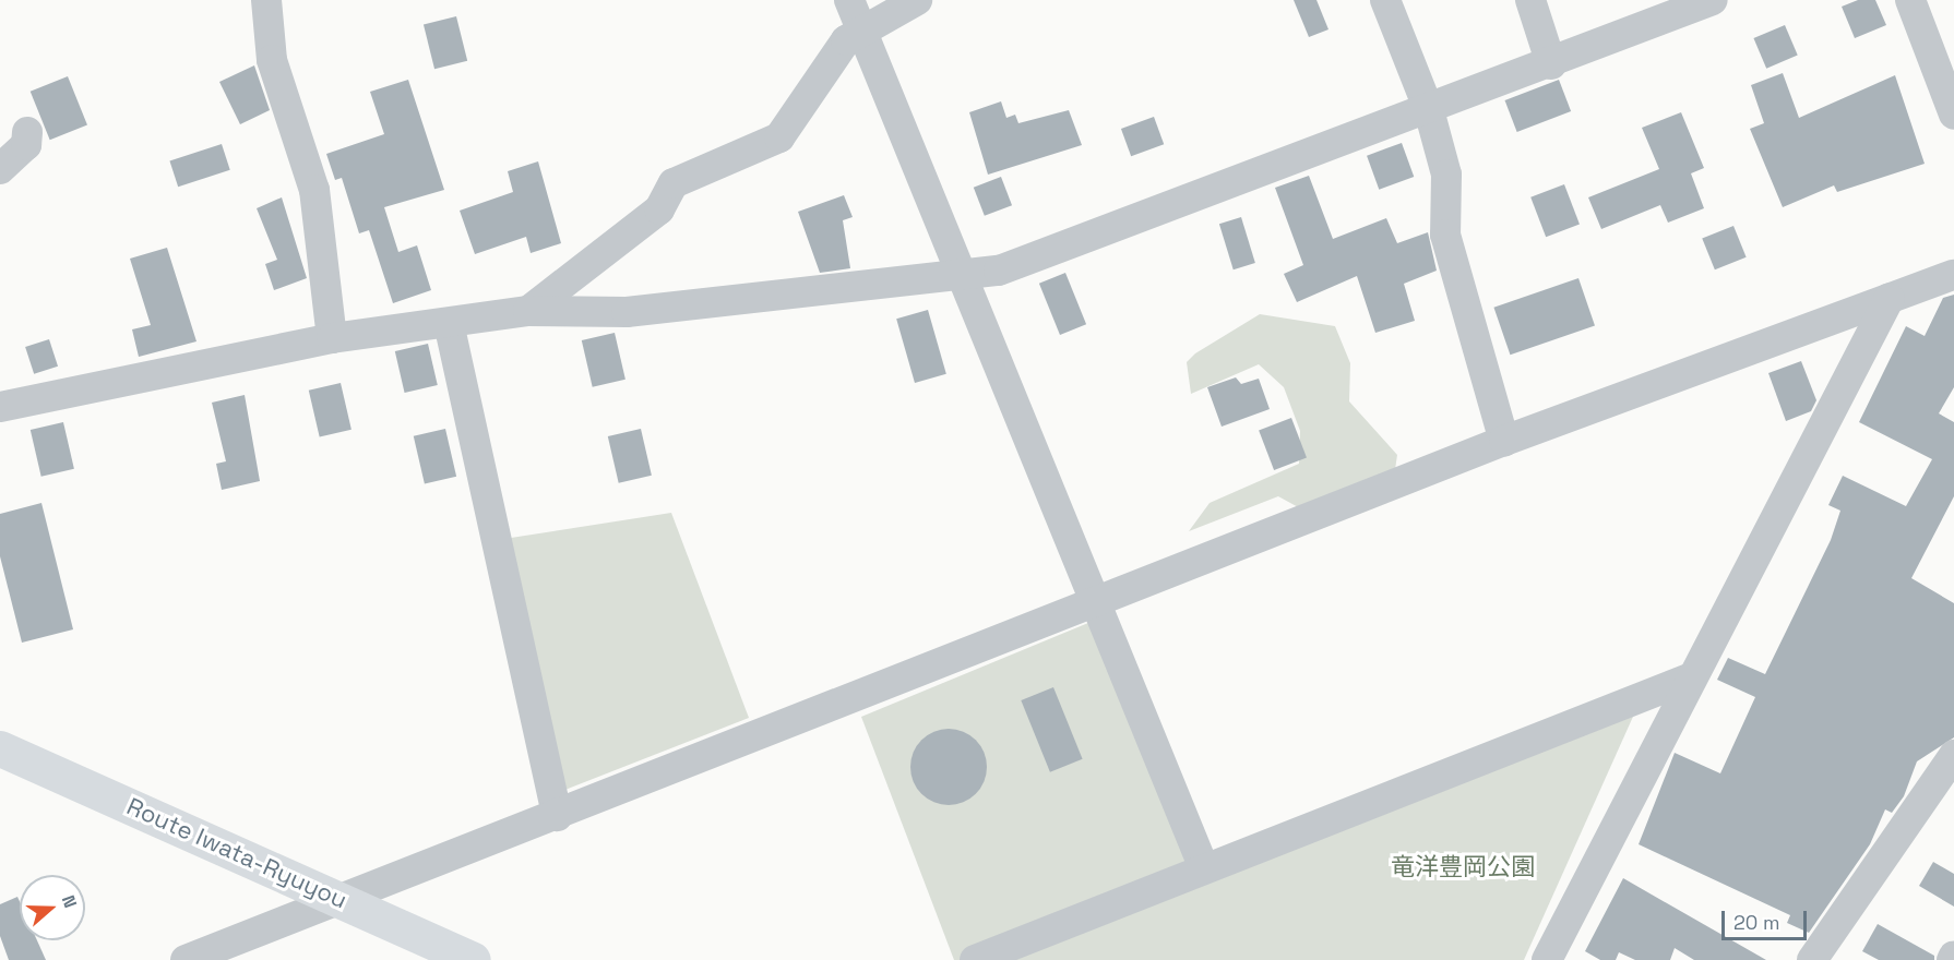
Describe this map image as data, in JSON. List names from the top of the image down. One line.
{"streets":{"main road":["Route Iwata-Ryuyou"]},"parks":["竜洋豊岡公園"],"scale_bar":"20 m","north":"right"}
